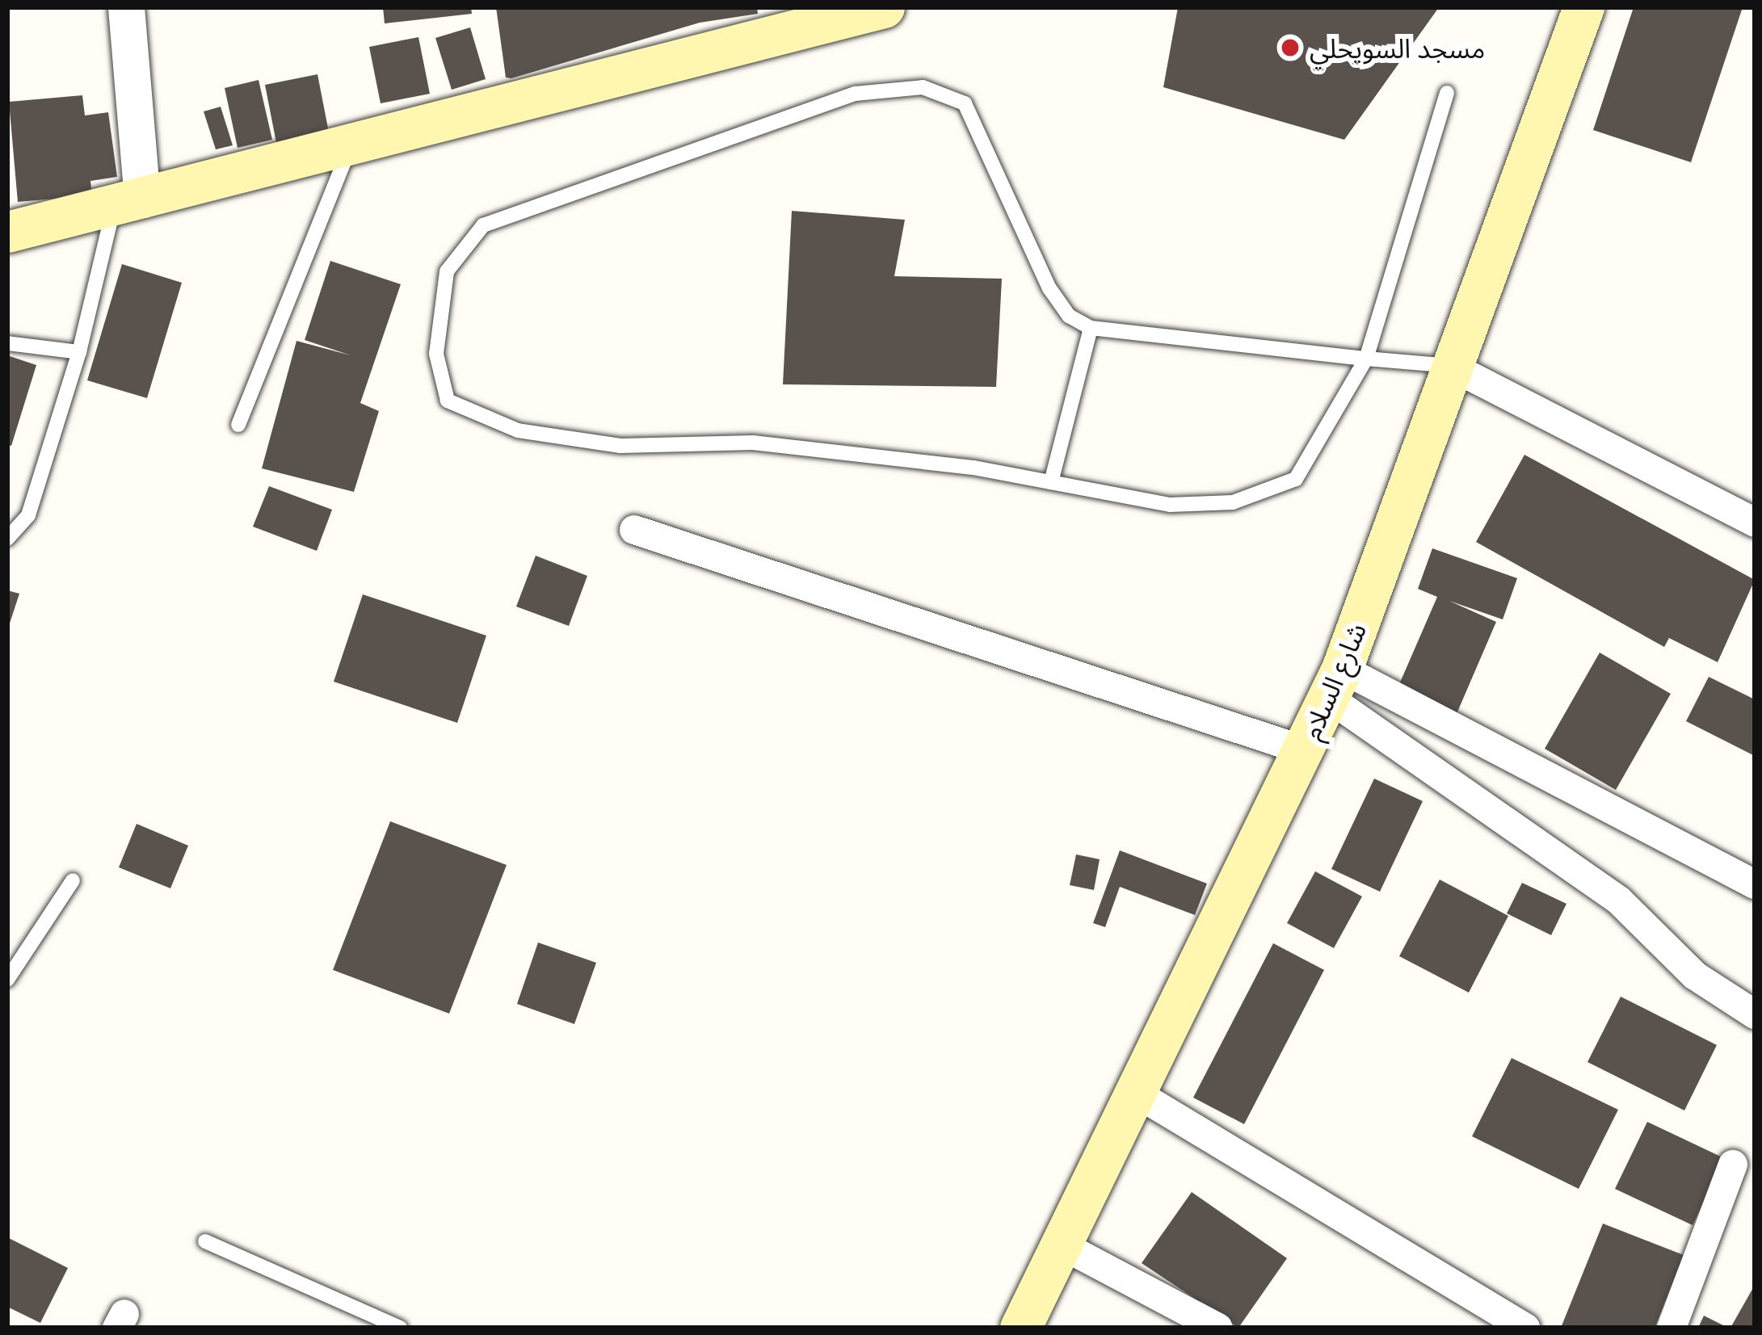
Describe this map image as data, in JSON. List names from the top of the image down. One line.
{"streets":{"main road":["شارع السلام"]},"places":["مسجد السويحلي"]}
